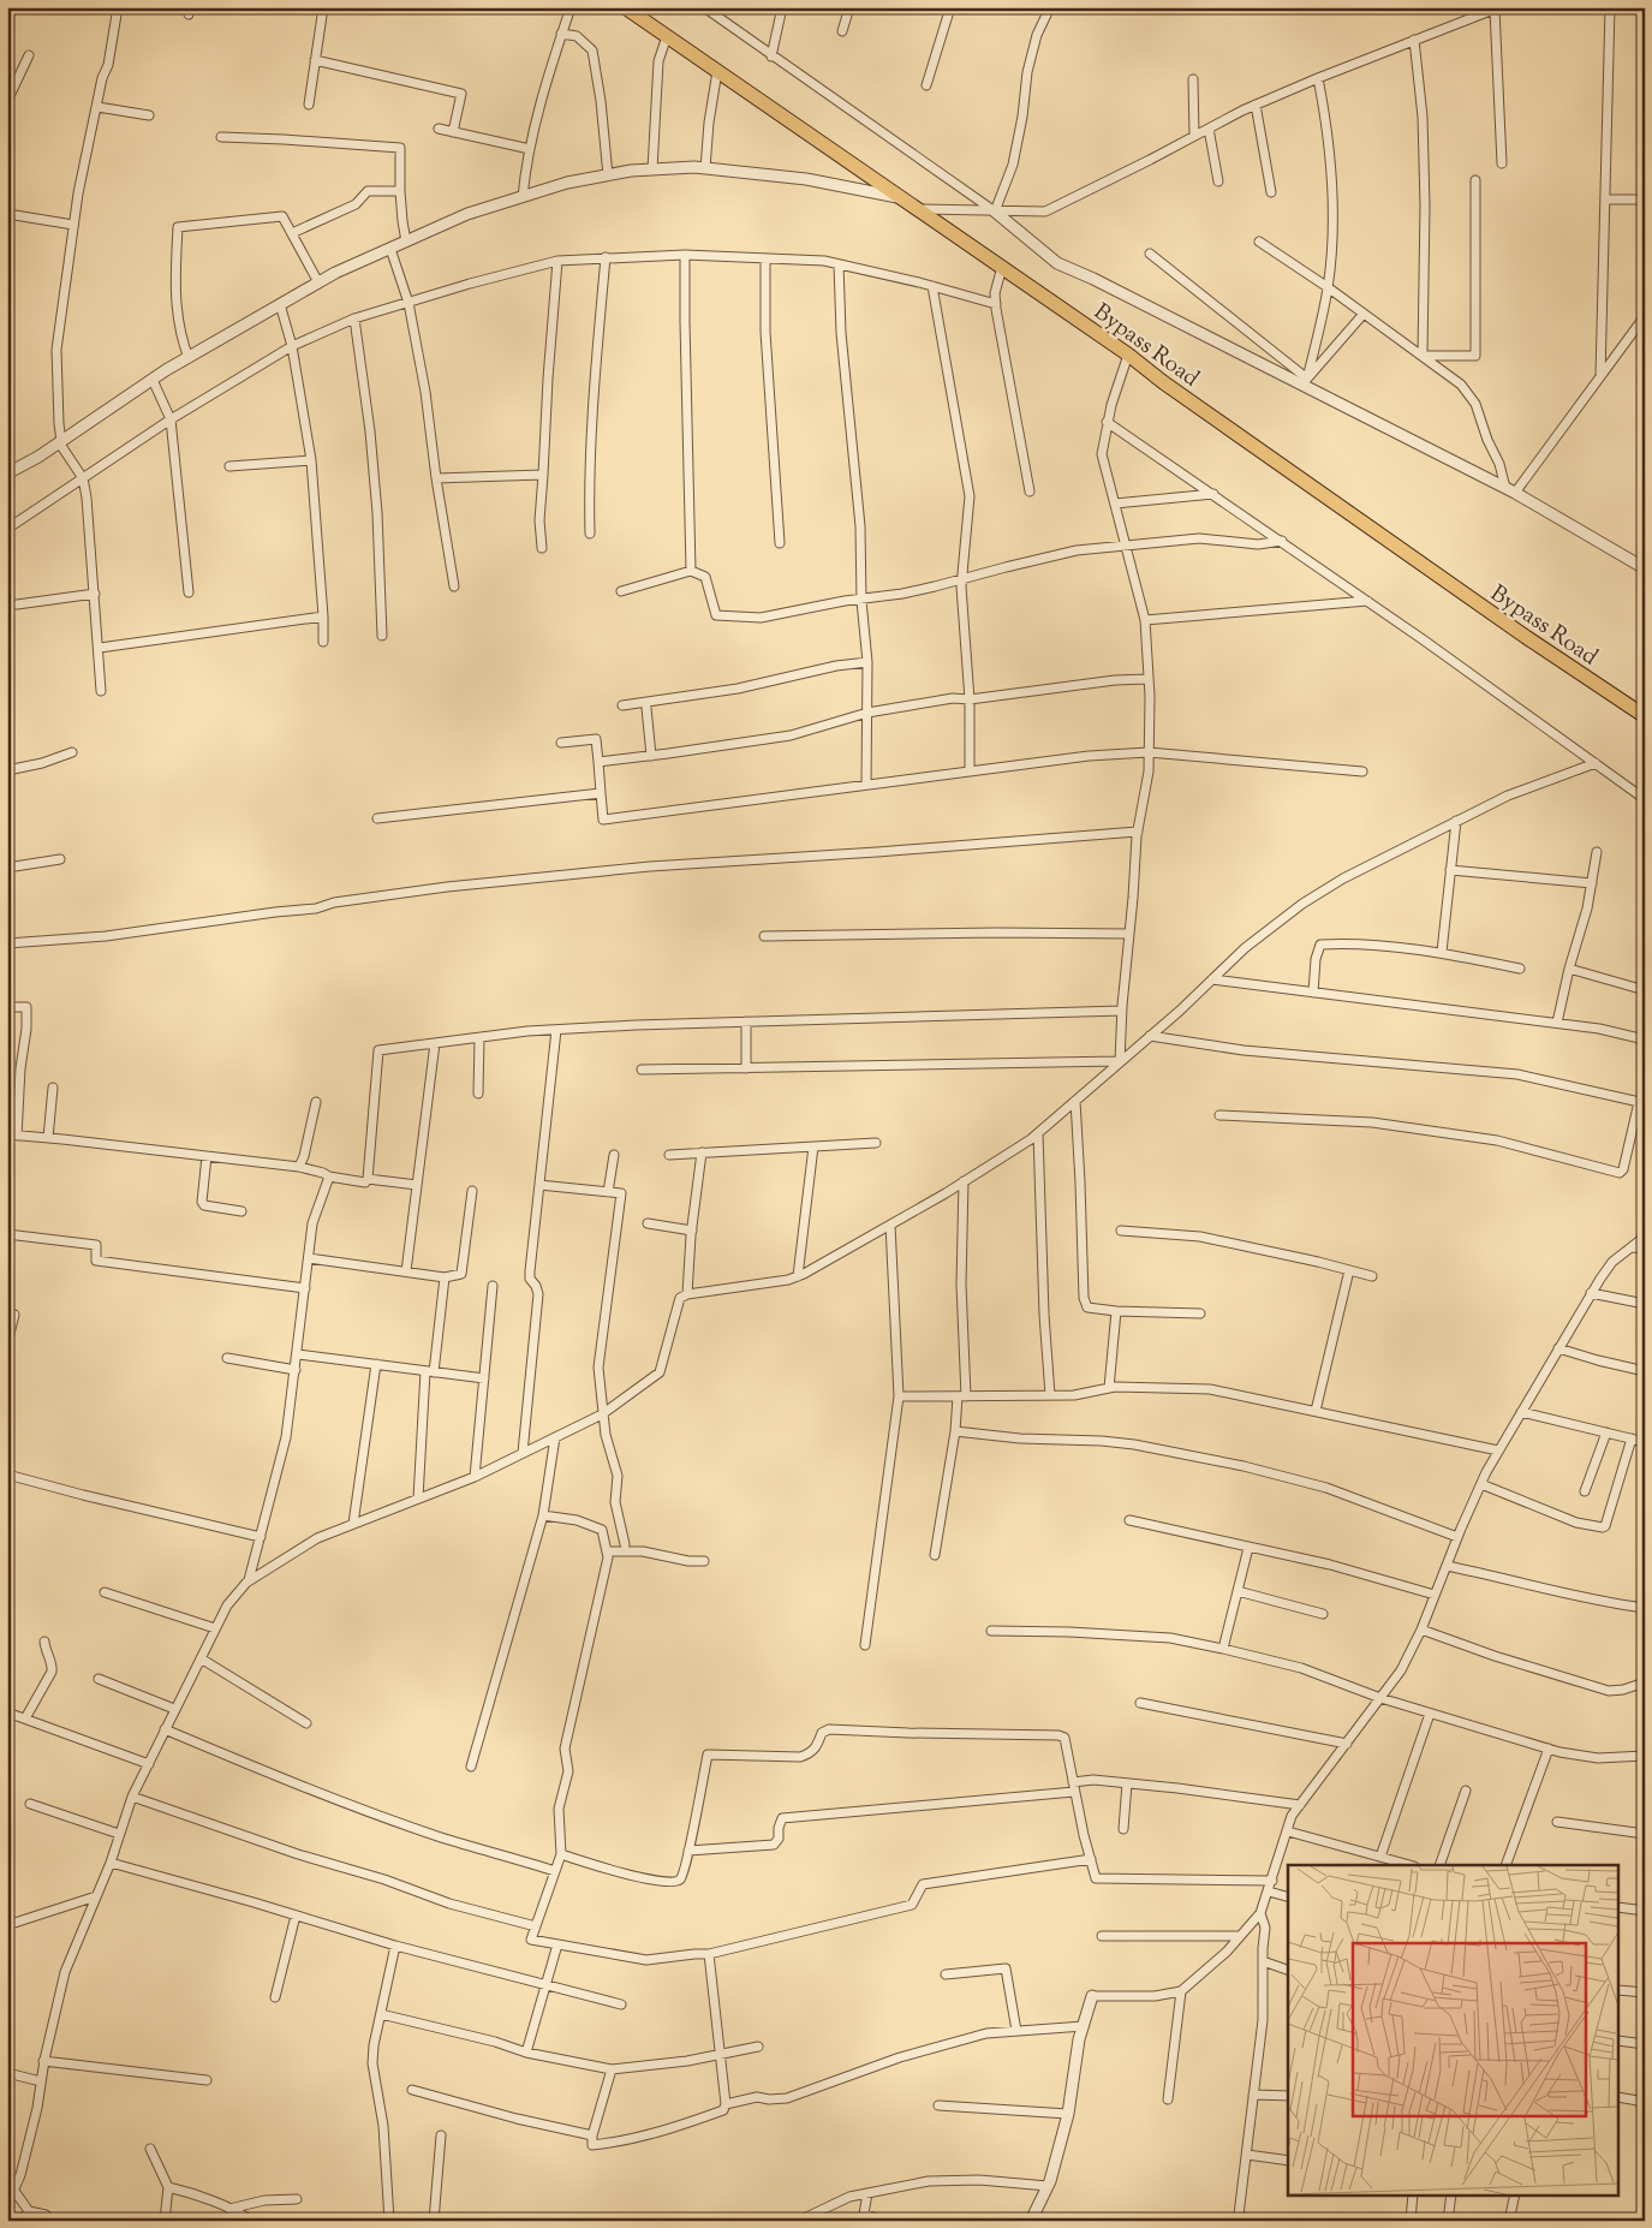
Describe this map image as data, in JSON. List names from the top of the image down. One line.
{"streets":{"main road":["Bypass Road"]}}
